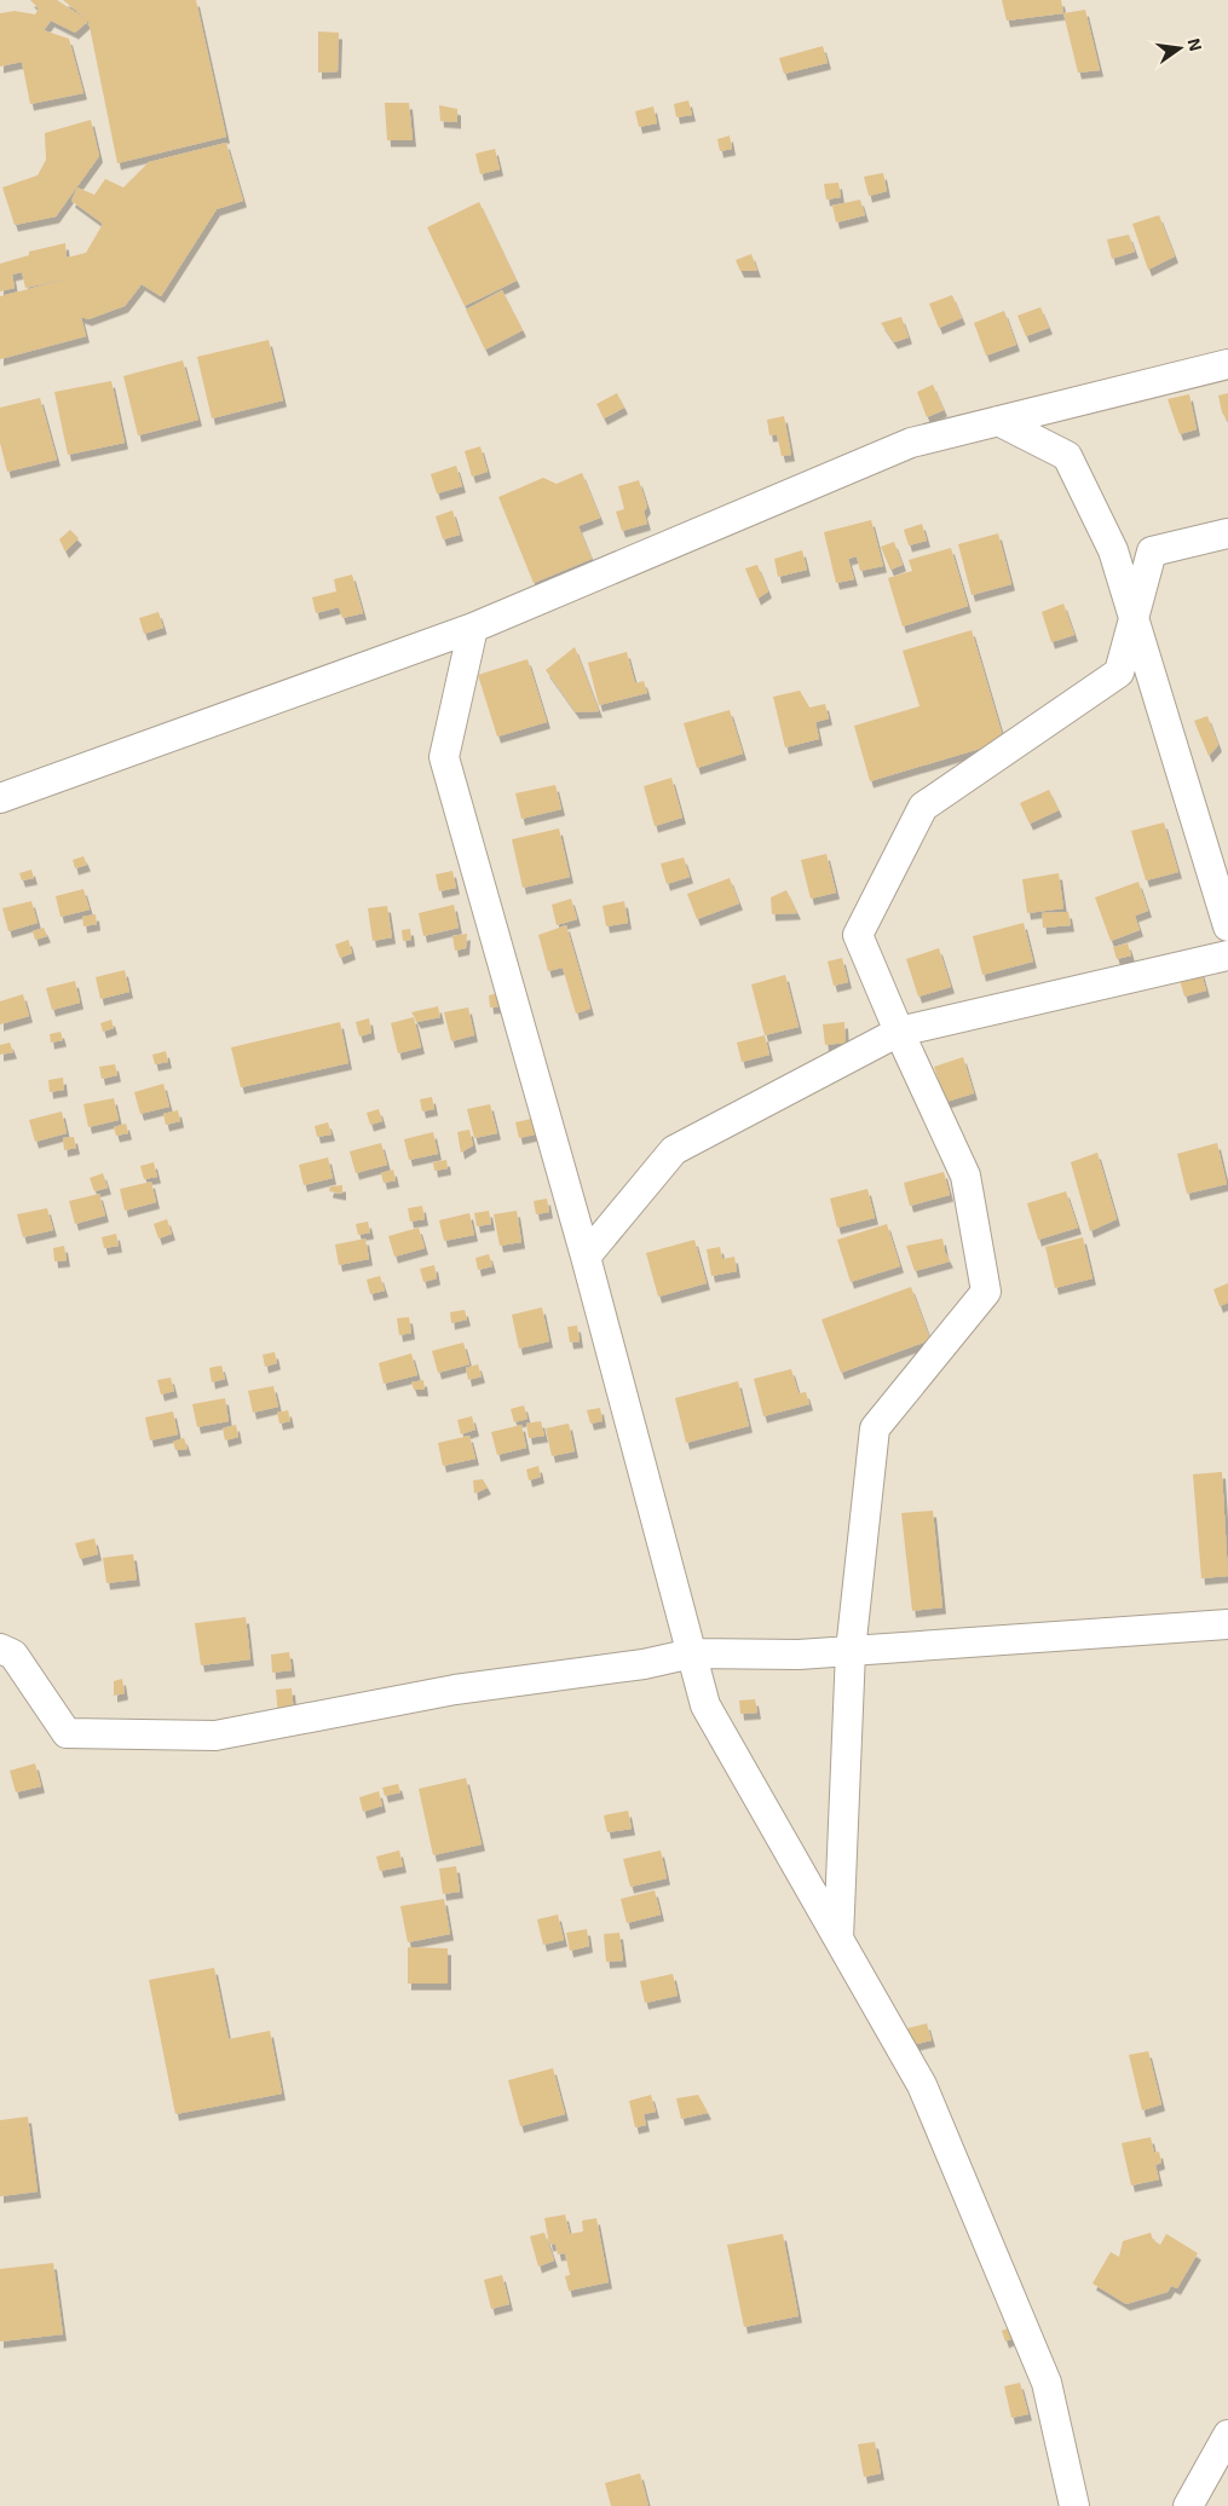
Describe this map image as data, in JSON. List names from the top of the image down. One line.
{"north":"right"}
